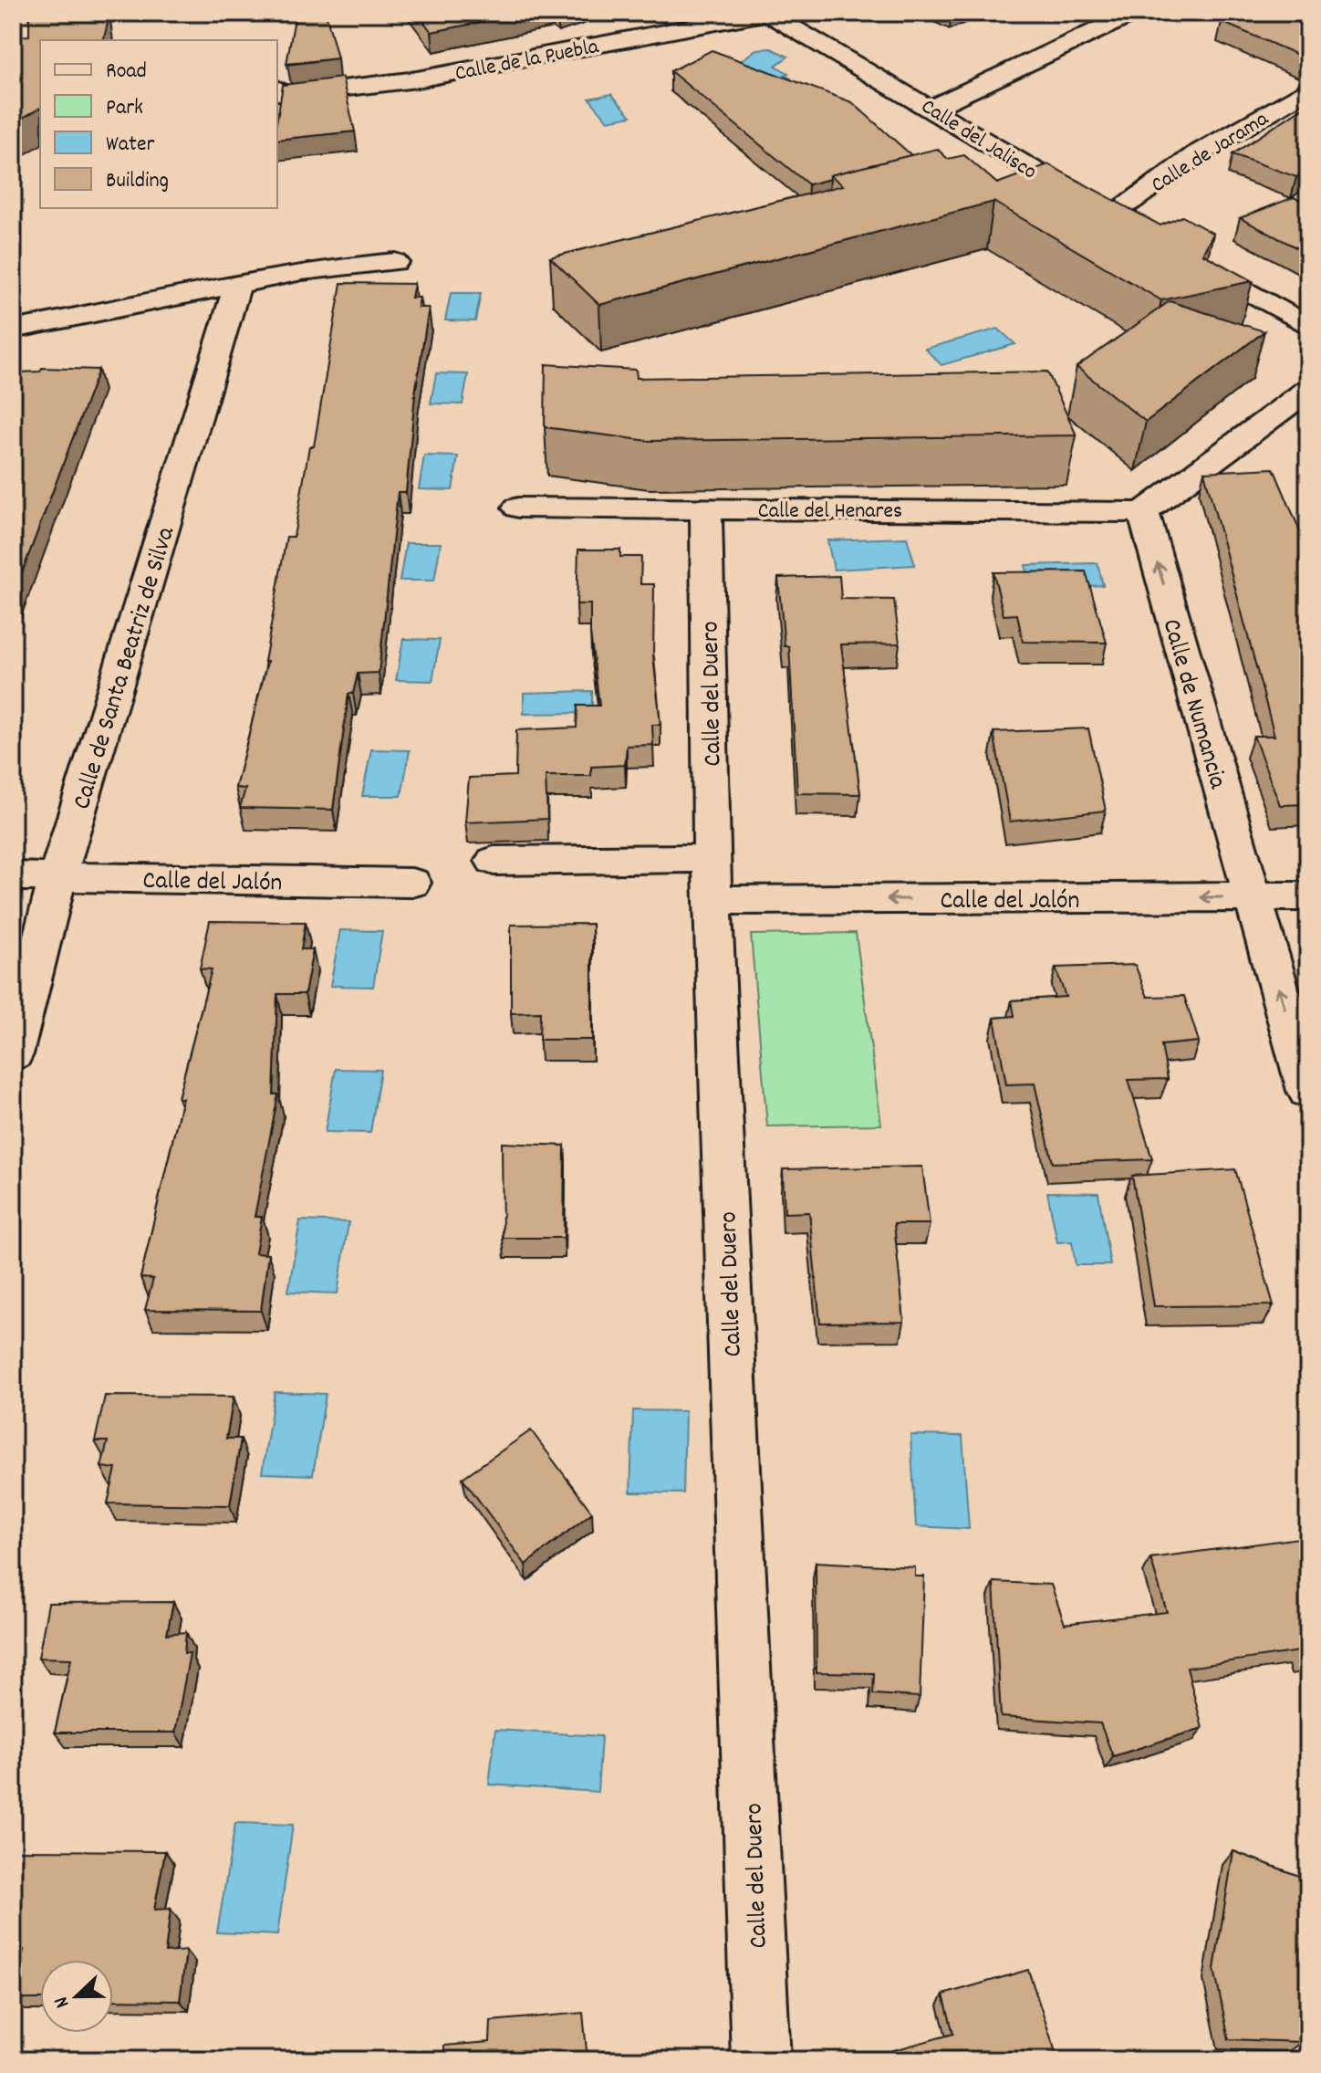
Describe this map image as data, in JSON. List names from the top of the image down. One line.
{"streets":{"street":["Calle de la Puebla","Calle del Jalisco","Calle de Jarama","Calle del Henares","Calle de Santa Beatriz de Silva","Calle del Duero","Calle de Numancia","Calle del Jalón"]},"crossings":[["Calle de la Puebla","Calle del Jalisco"],["Calle del Jalisco","Calle de Jarama"],["Calle del Henares","Calle del Duero"],["Calle del Henares","Calle de Numancia"],["Calle de Santa Beatriz de Silva","Calle del Jalón"],["Calle del Duero","Calle del Jalón"],["Calle de Numancia","Calle del Jalón"]],"one_way":["Calle de Numancia","Calle del Jalón"],"legend":["Road","Park","Water","Building"],"north":"left"}
